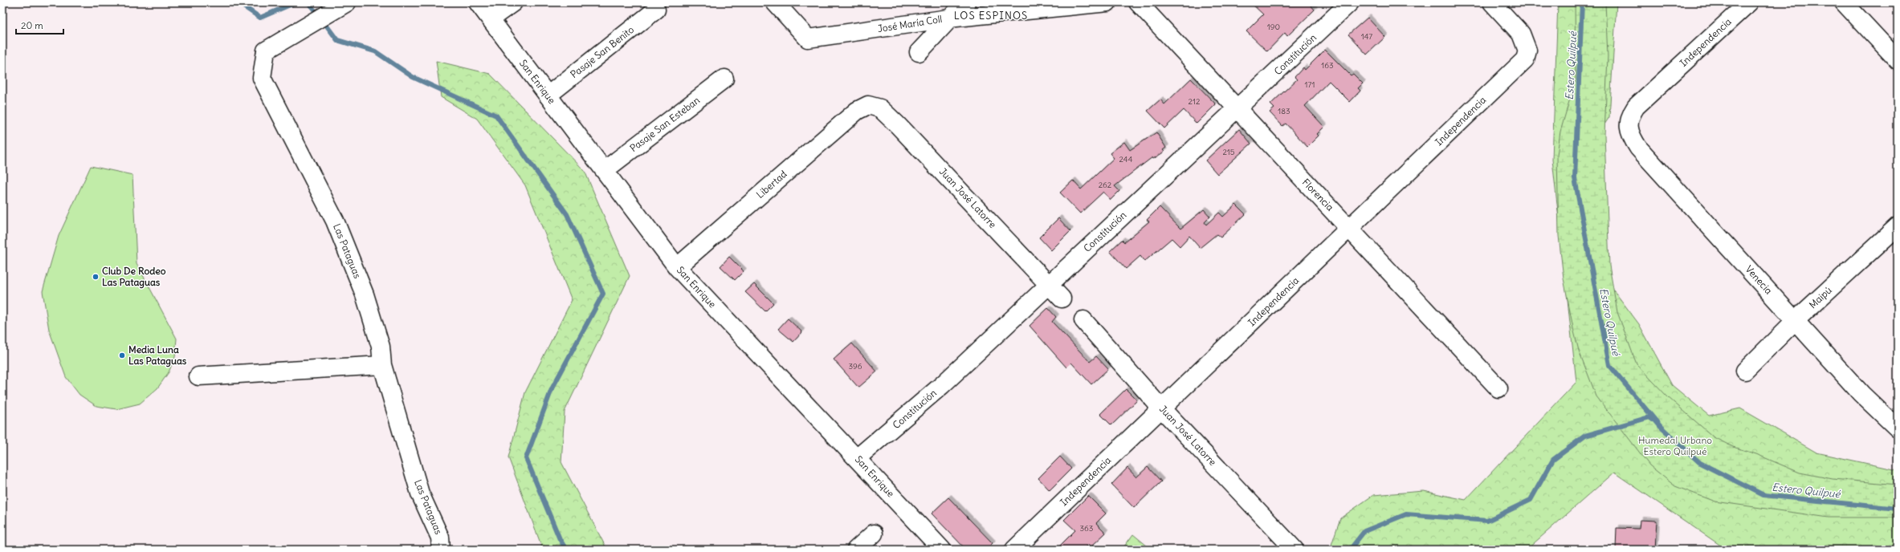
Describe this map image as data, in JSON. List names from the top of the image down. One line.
{"streets":{"street":["José María Coll","Independencia","Pasaje San Benito","Constitución","San Enrique","Pasaje San Esteban","Libertad","Florencia","Juan José Latorre","Las Pataguas","Venecia","Maipú"]},"crossings":[["Independencia","Florencia"],["Independencia","Juan José Latorre"],["Independencia","Venecia"],["Pasaje San Benito","San Enrique"],["Constitución","San Enrique"],["Constitución","Florencia"],["Constitución","Juan José Latorre"],["San Enrique","Pasaje San Esteban"],["San Enrique","Libertad"],["Libertad","Juan José Latorre"],["Venecia","Maipú"]],"districts":["LOS ESPINOS"],"water":["Estero Quilpué"],"parks":["Humedal Urbano Estero Quilpué"],"places":["Club De Rodeo Las Pataguas","Media Luna Las Pataguas"],"house_numbers":["190","147","163","171","212","183","215","244","262","396","363"],"scale_bar":"20 m"}
